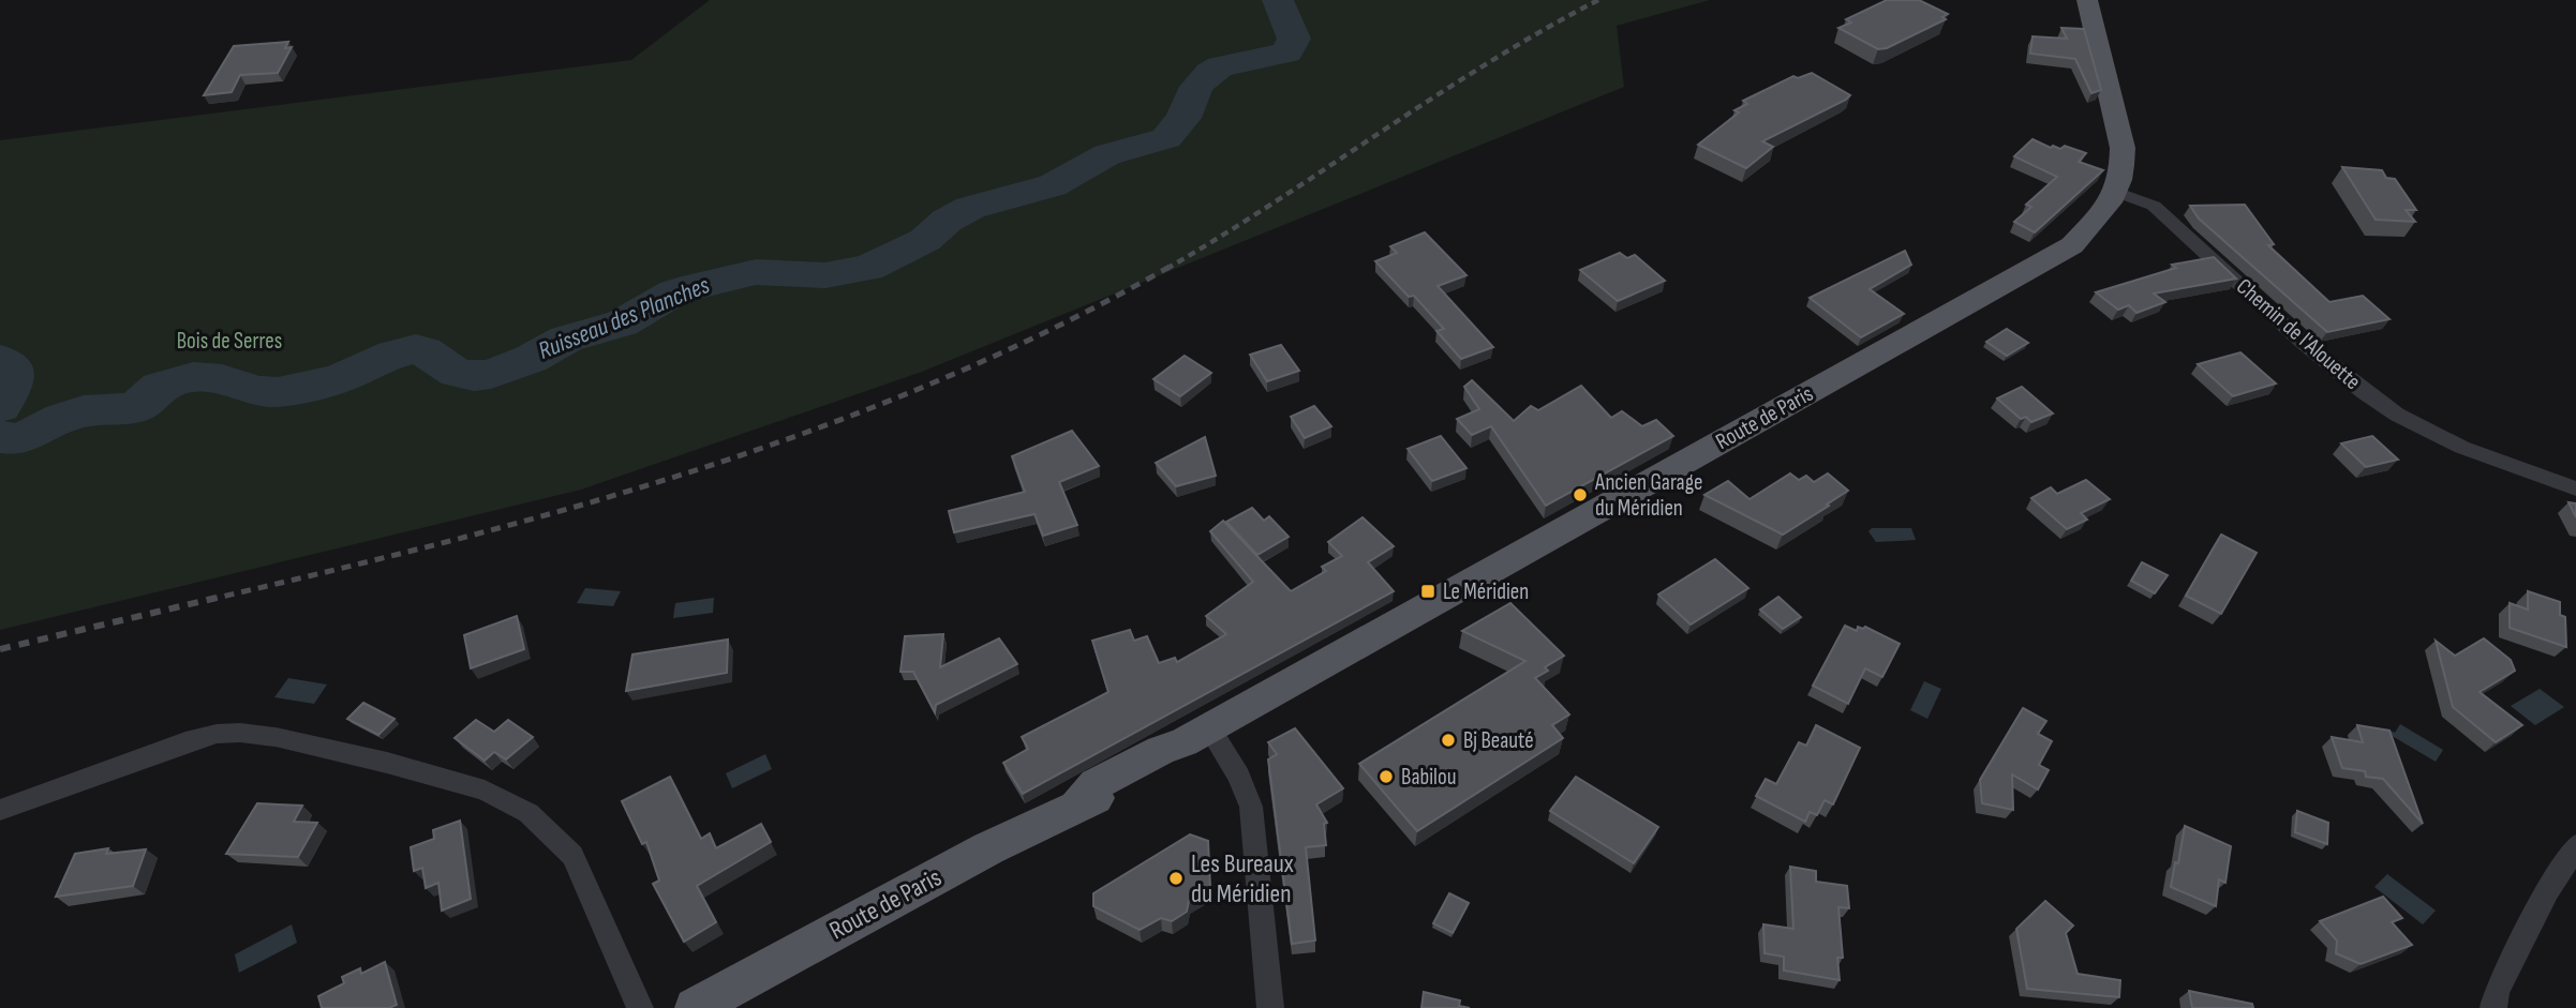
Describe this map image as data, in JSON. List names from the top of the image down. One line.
{"streets":{"main road":["Route de Paris"],"street":["Chemin de l'Alouette"]},"crossings":[["Chemin de l'Alouette","Route de Paris"]],"water":["Ruisseau des Planches"],"parks":["Bois de Serres"],"places":{"other":["Ancien Garage du Méridien","Bj Beauté","Babilou","Les Bureaux du Méridien"],"transit":["Le Méridien"]}}
